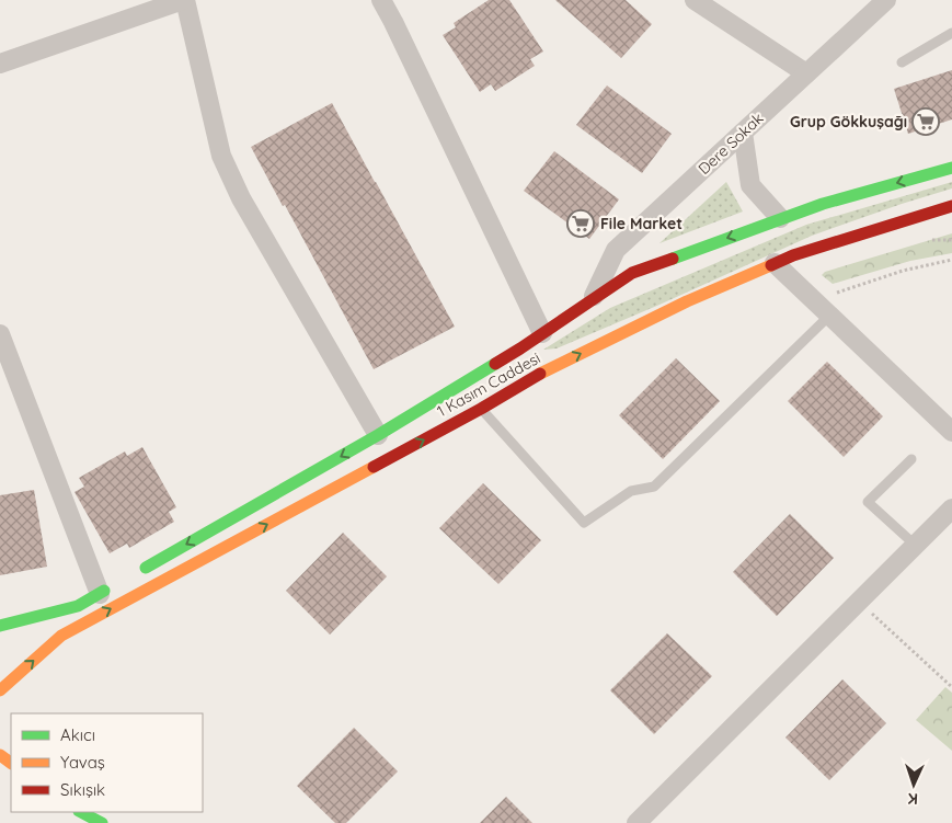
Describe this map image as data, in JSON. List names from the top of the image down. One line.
{"streets":{"main road":["1 Kasım Caddesi"],"street":["Dere Sokak"]},"crossings":[["Dere Sokak","1 Kasım Caddesi"]],"places":{"supermarket":["Grup Gökkuşağı","File Market"]},"legend":["Akıcı","Yavaş","Sıkışık"],"north":"bottom"}
